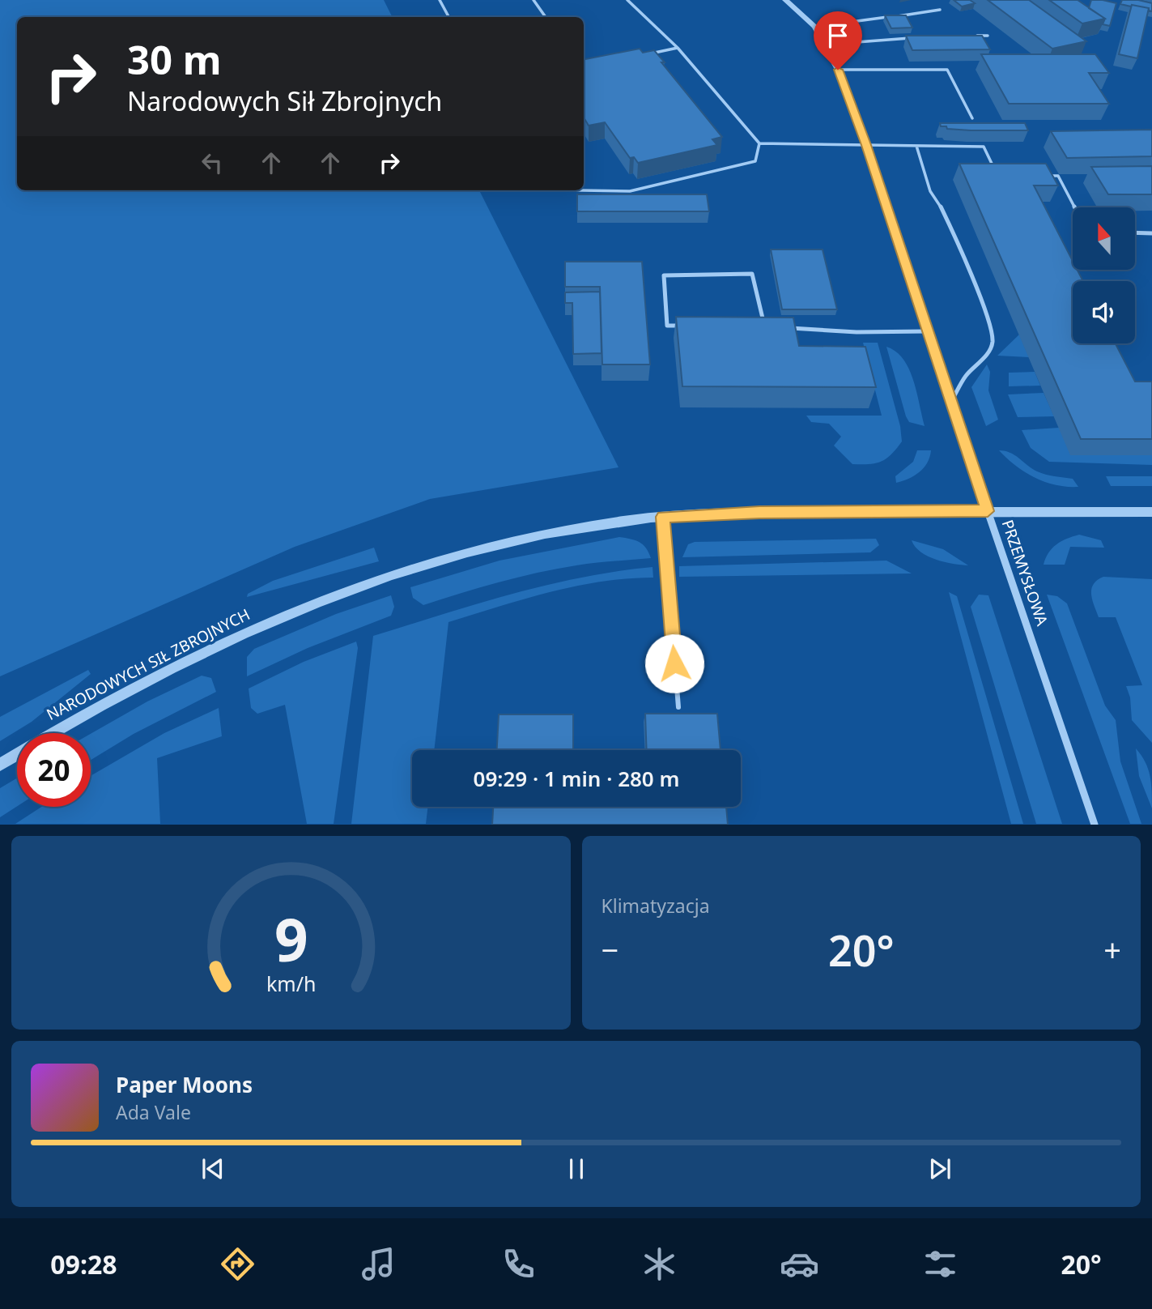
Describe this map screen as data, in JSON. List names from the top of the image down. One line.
{"streets":{"street":["PRZEMYSŁOWA","NARODOWYCH SIŁ ZBROJNYCH"]},"crossings":[["PRZEMYSŁOWA","NARODOWYCH SIŁ ZBROJNYCH"]],"north":"top","page":{"turn":["30 m","Narodowych Sił Zbrojnych"],"limit":"20","trip":"09:29 · 1 min · 280 m","tile":"Klimatyzacja","heat":["−","20°","+"],"song":["Paper Moons","Ada Vale"],"tabs":["09:28","20°"],"gauge":["9","km/h"]}}
